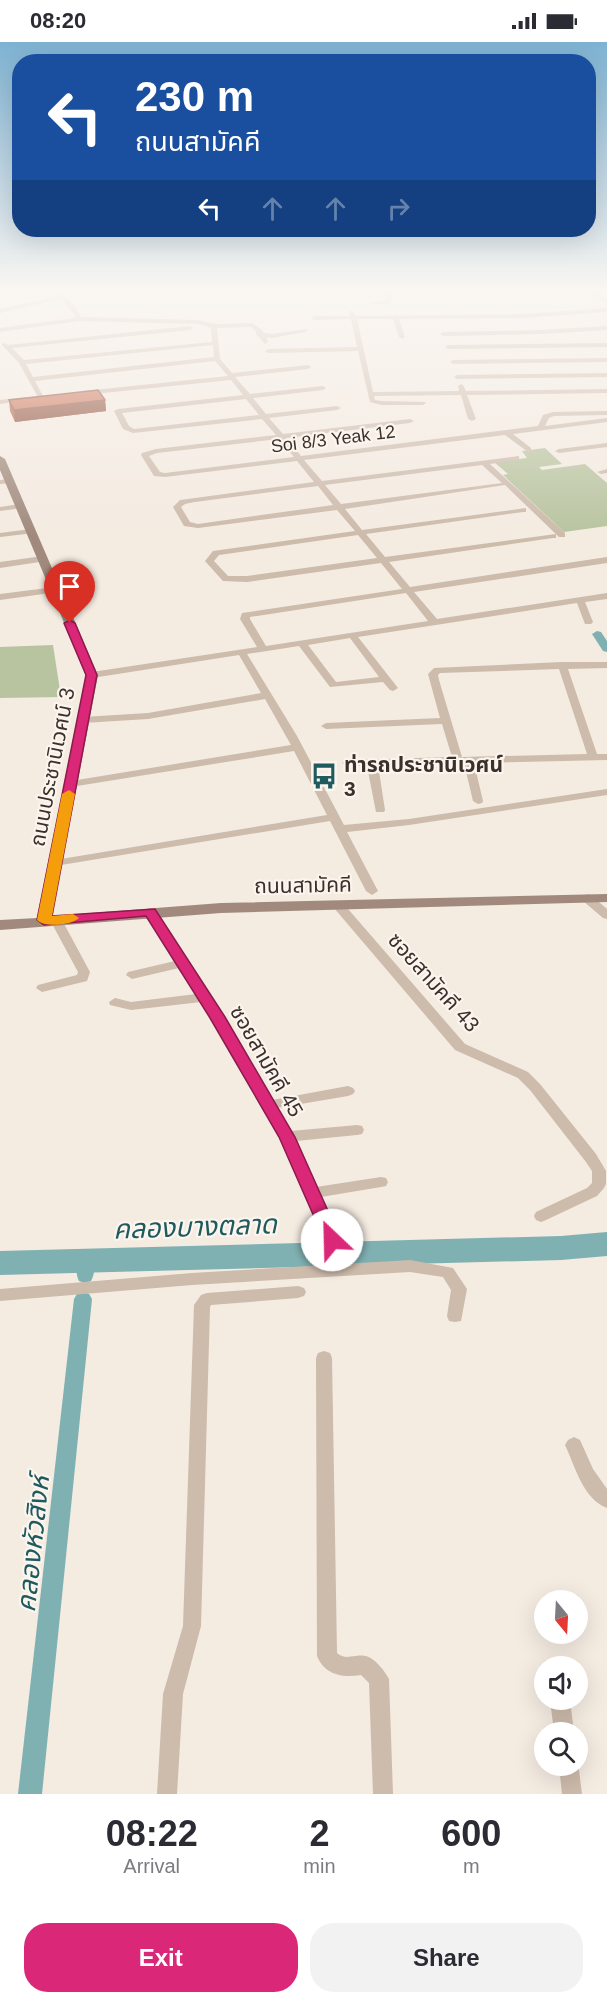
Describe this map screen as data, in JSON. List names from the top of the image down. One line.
{"streets":{"street":["Soi 8/3 Yeak 12","ถนนประชานิเวศน์ 3","ถนนสามัคคี","ซอยสามัคคี 43","ซอยสามัคคี 45"]},"crossings":[["ถนนประชานิเวศน์ 3","ถนนสามัคคี"],["ถนนสามัคคี","ซอยสามัคคี 43"],["ถนนสามัคคี","ซอยสามัคคี 45"]],"water":["คลองบางตลาด","คลองหัวสิงห์"],"places":{"bus stop":["ท่ารถประชานิเวศน์ 3"]},"north":"bottom","page":{"status":"08:20","turn":["230 m","ถนนสามัคคี"],"eta":["08:22","Arrival","2","min","600","m"],"buttons":["Exit","Share"]}}
